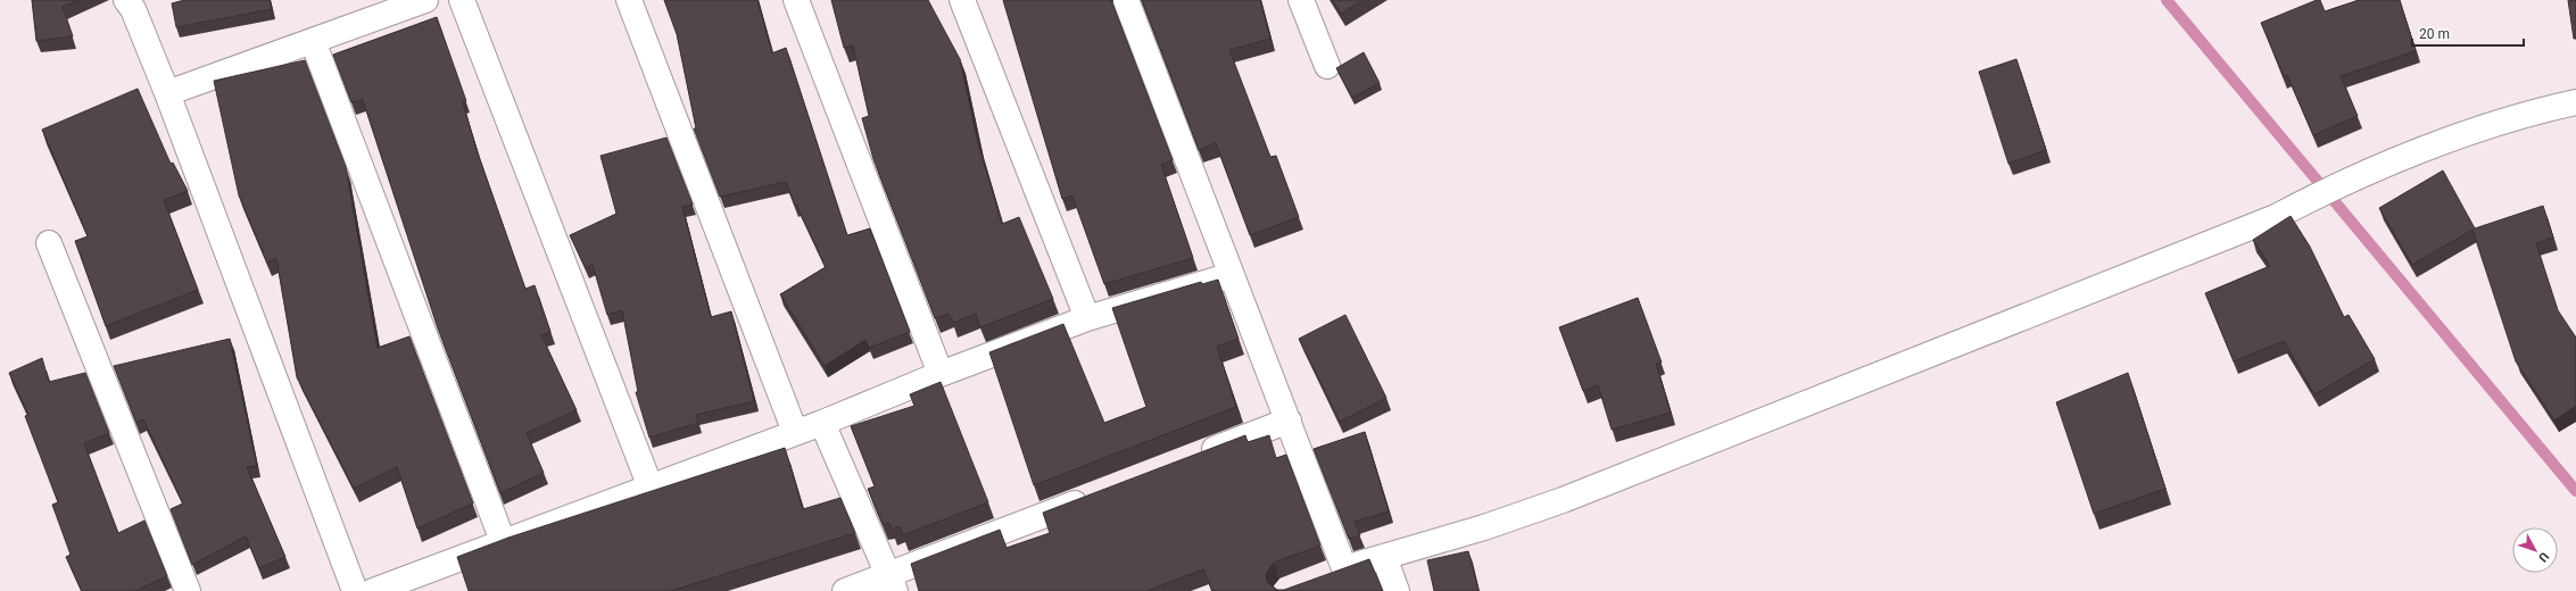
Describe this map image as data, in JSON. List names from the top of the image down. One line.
{"scale_bar":"20 m","north":"bottom right"}
